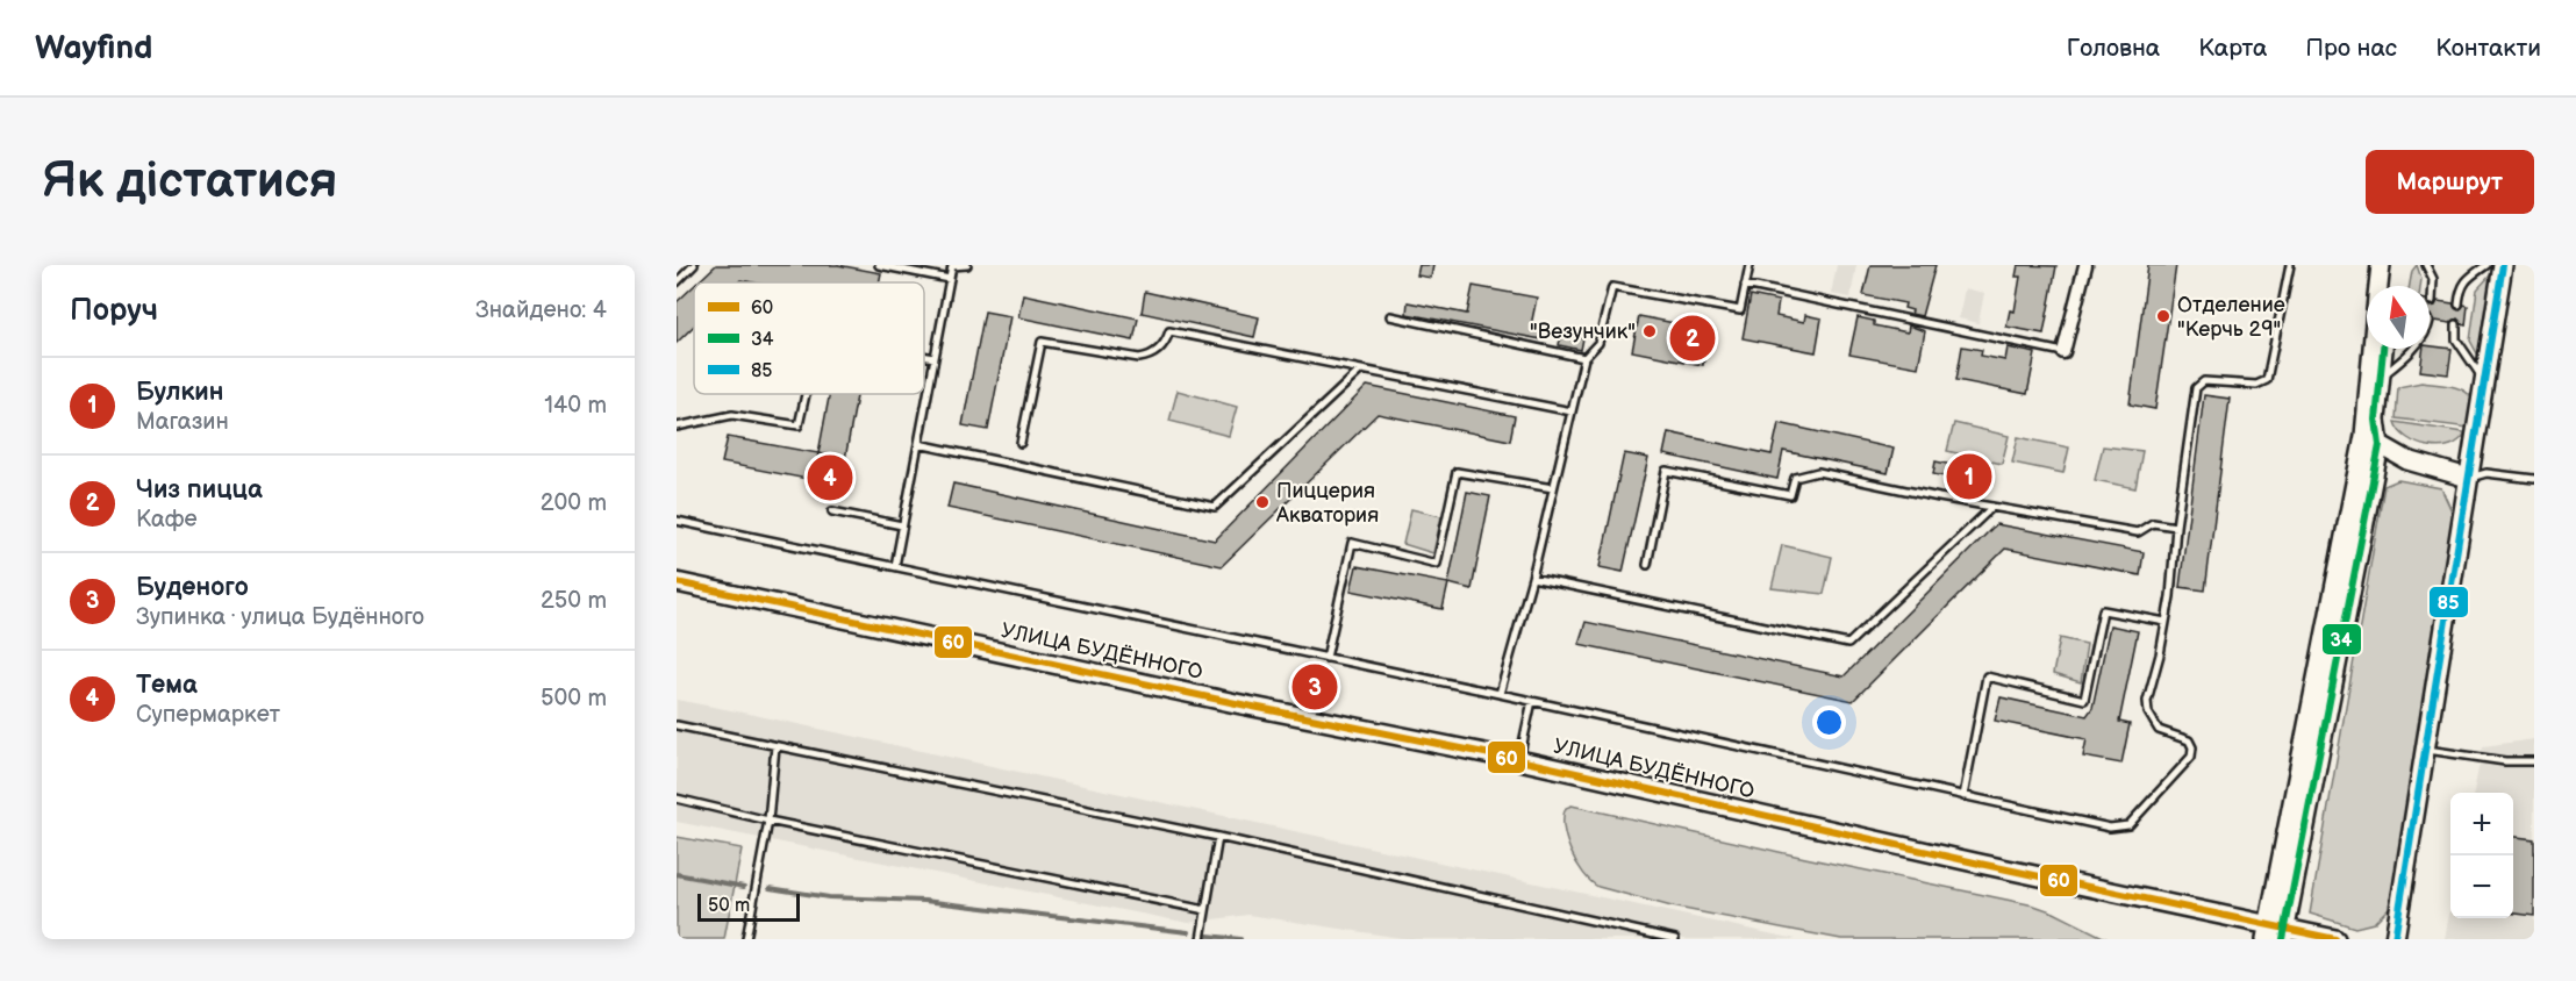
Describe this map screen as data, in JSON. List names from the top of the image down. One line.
{"streets":{"main road":["УЛИЦА БУДЁННОГО"]},"places":["Отделение \"Керчь 29\"","\"Везунчик\"","Пиццерия Акватория"],"lines":["transit line 85","transit line 34","transit line 60"],"legend":["60","34","85"],"scale_bar":"50 m","north":"top","page":{"header":"Wayfind","nav":["Головна","Карта","Про нас","Контакти"],"buttons":"Маршрут","title":"Як дістатися","heading":["Поруч","Знайдено: 4"],"pins":["2","1","4","3"],"list":[{"mark":"1","name":"Булкин","note":"Магазин","value":"140 m"},{"mark":"2","name":"Чиз пицца","note":"Кафе","value":"200 m"},{"mark":"3","name":"Буденого","note":"Зупинка · улица Будённого","value":"250 m"},{"mark":"4","name":"Тема","note":"Супермаркет","value":"500 m"}],"map_buttons":["+","−"],"scale":"50 m"}}
